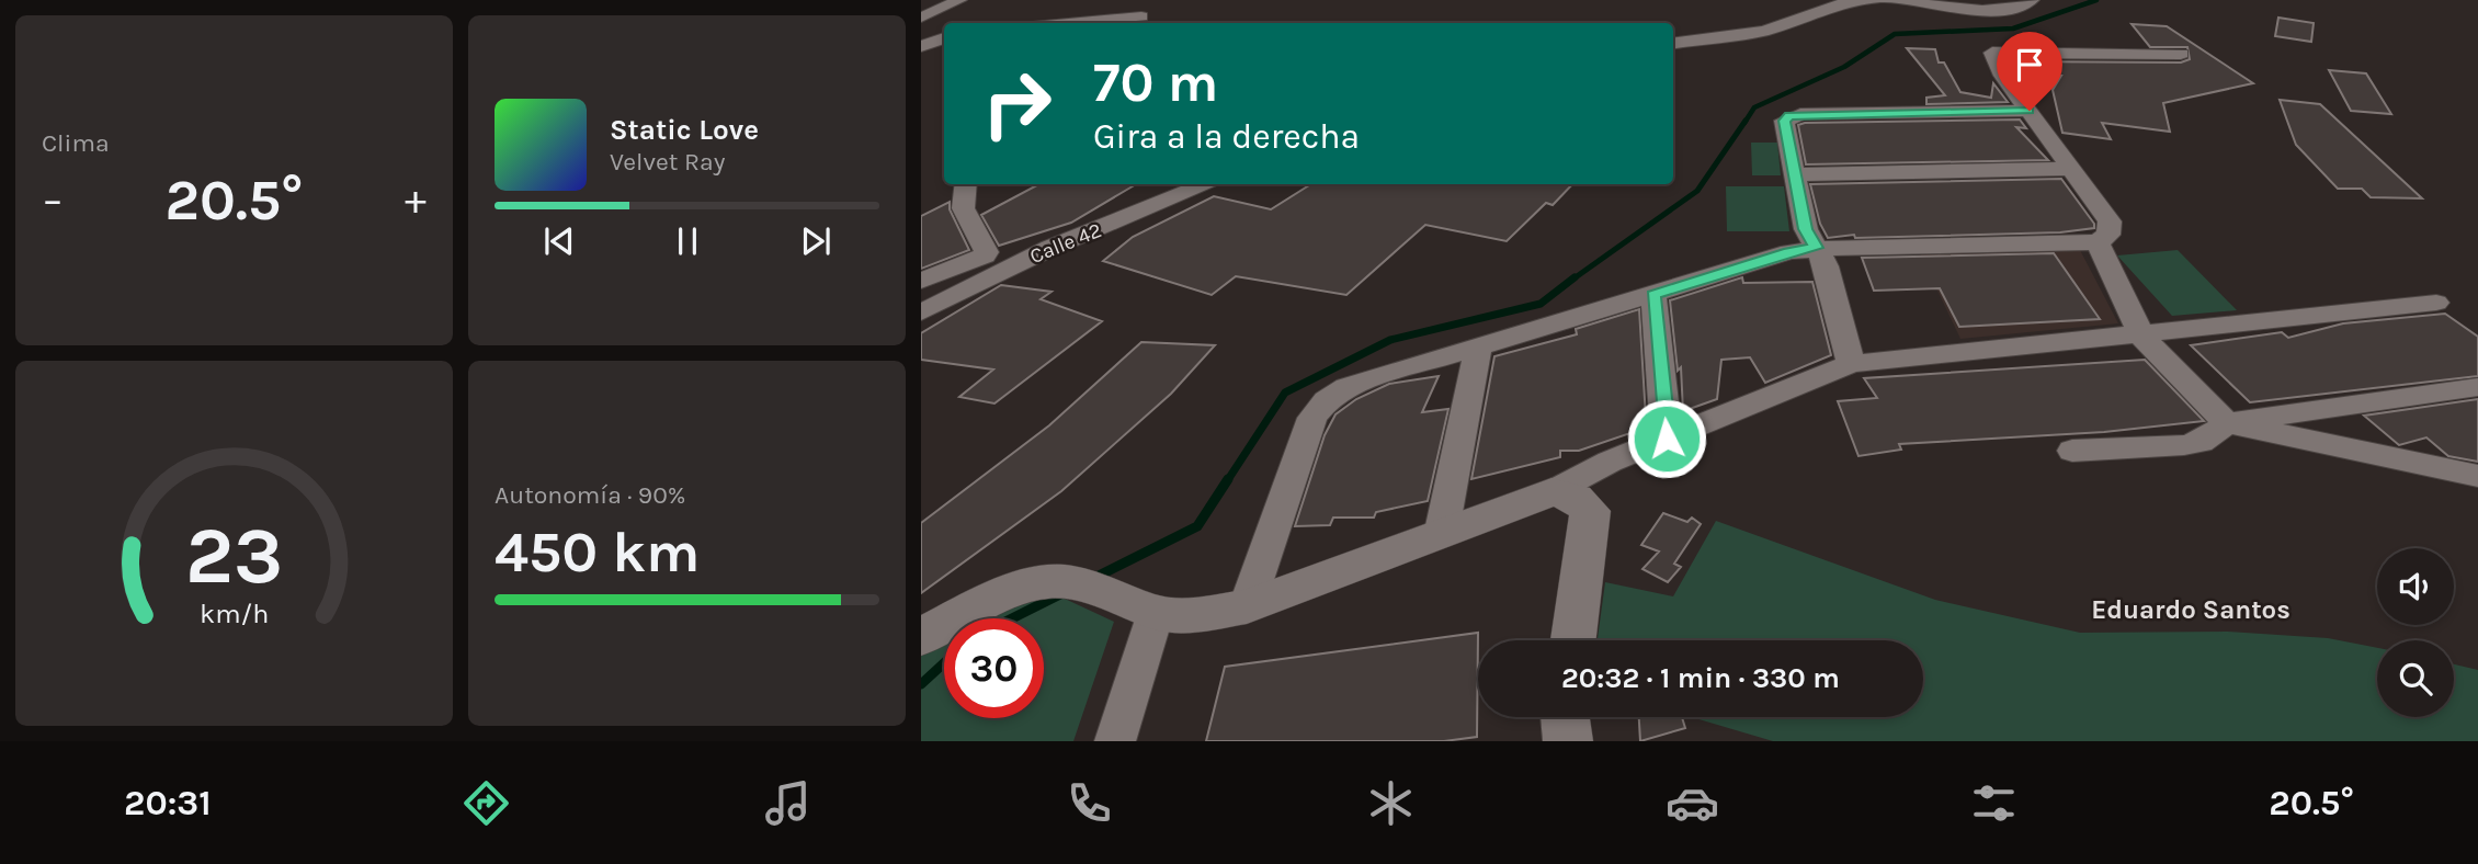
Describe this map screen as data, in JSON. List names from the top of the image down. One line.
{"streets":{"street":["Calle 42"]},"districts":["Eduardo Santos"],"page":{"tile":["Clima",["Autonomía · 90%","450 km"]],"turn":["70 m","Gira a la derecha"],"song":["Static Love","Velvet Ray"],"heat":["−","20.5°","+"],"limit":"30","trip":"20:32 · 1 min · 330 m","tabs":["20:31","20.5°"],"gauge":["23","km/h"]}}
